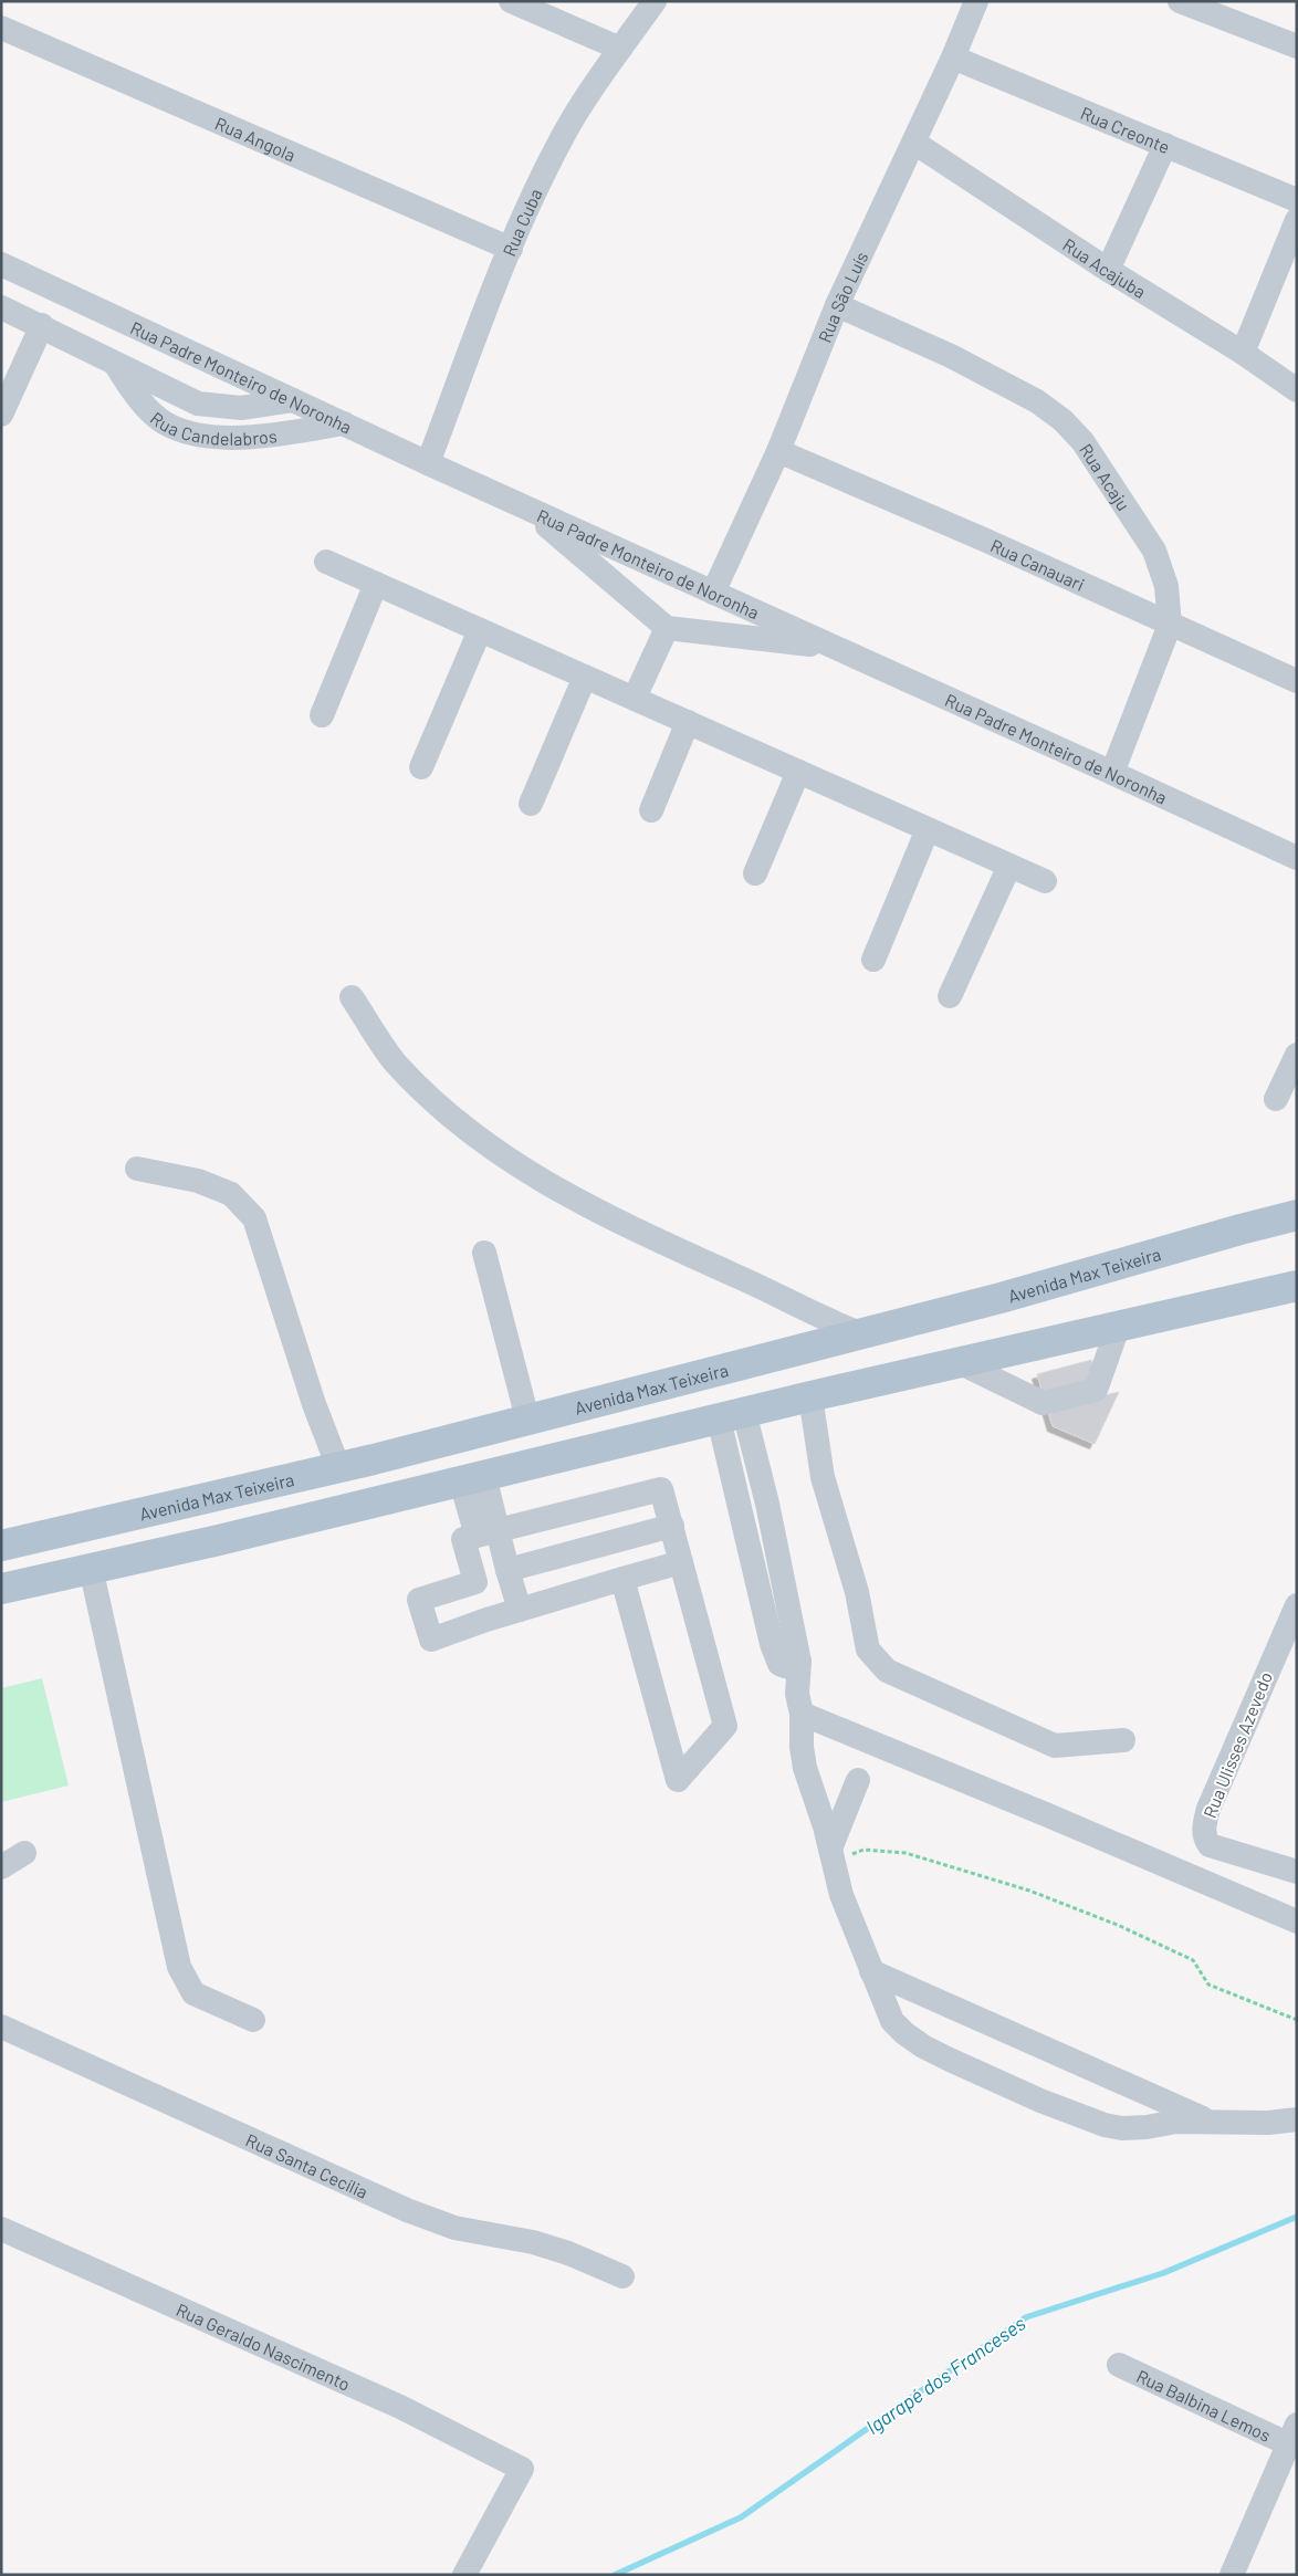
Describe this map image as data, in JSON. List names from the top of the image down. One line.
{"streets":{"main road":["Avenida Max Teixeira"],"street":["Rua Creonte","Rua Angola","Rua Cuba","Rua Acajuba","Rua São Luís","Rua Padre Monteiro de Noronha","Rua Candelabros","Rua Acaju","Rua Canauari","Rua Ulisses Azevedo","Rua Santa Cecília","Rua Geraldo Nascimento","Rua Balbina Lemos"]},"crossings":[["Rua Creonte","Rua São Luís"],["Rua Angola","Rua Cuba"],["Rua Cuba","Rua Padre Monteiro de Noronha"],["Rua Acajuba","Rua São Luís"],["Rua São Luís","Rua Padre Monteiro de Noronha"],["Rua São Luís","Rua Acaju"],["Rua São Luís","Rua Canauari"],["Rua Padre Monteiro de Noronha","Rua Candelabros"],["Rua Padre Monteiro de Noronha","Rua Acaju"],["Rua Acaju","Rua Canauari"]],"water":["Igarapé dos Franceses"]}
